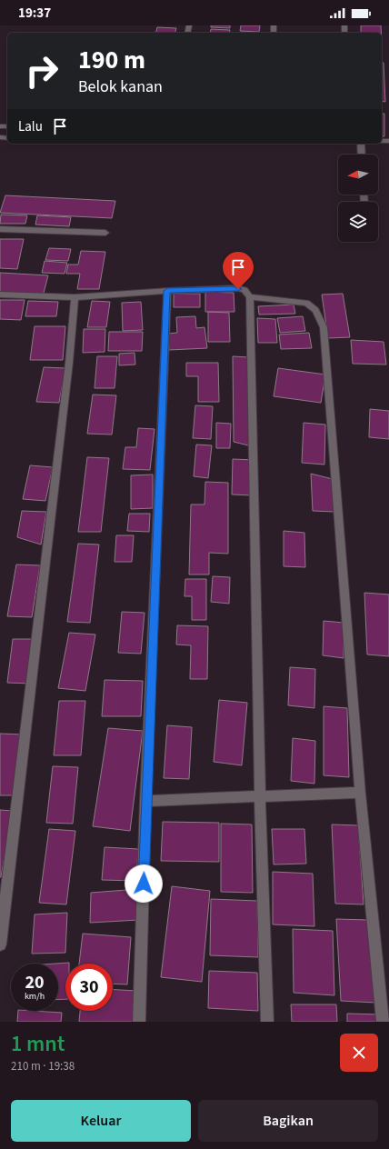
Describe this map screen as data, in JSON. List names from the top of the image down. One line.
{"north":"left","page":{"status":"19:37","turn":["190 m","Belok kanan"],"then":"Lalu","speed":"20 km/h","limit":"30","heading":["1 mnt","210 m · 19:38"],"buttons":["Keluar","Bagikan"]}}
